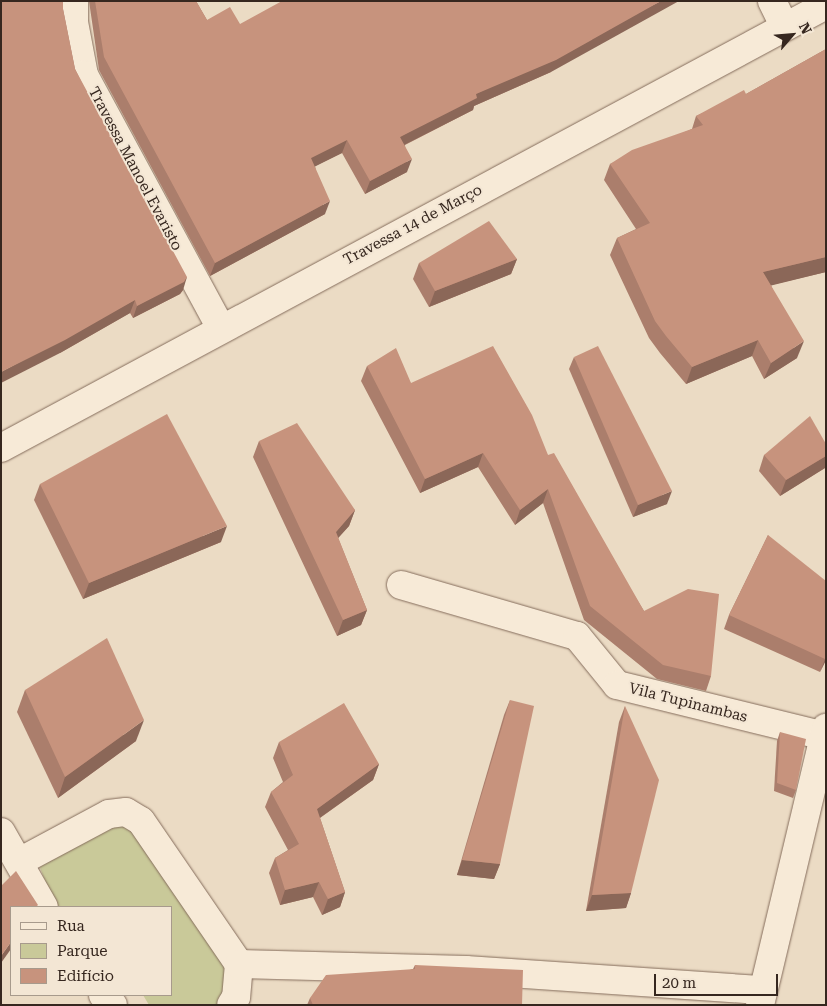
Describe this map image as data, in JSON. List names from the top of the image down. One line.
{"streets":{"street":["Travessa Manoel Evaristo","Travessa 14 de Março","Vila Tupinambas"]},"crossings":[["Travessa Manoel Evaristo","Travessa 14 de Março"]],"legend":["Rua","Parque","Edifício"],"scale_bar":"20 m","north":"top right"}
